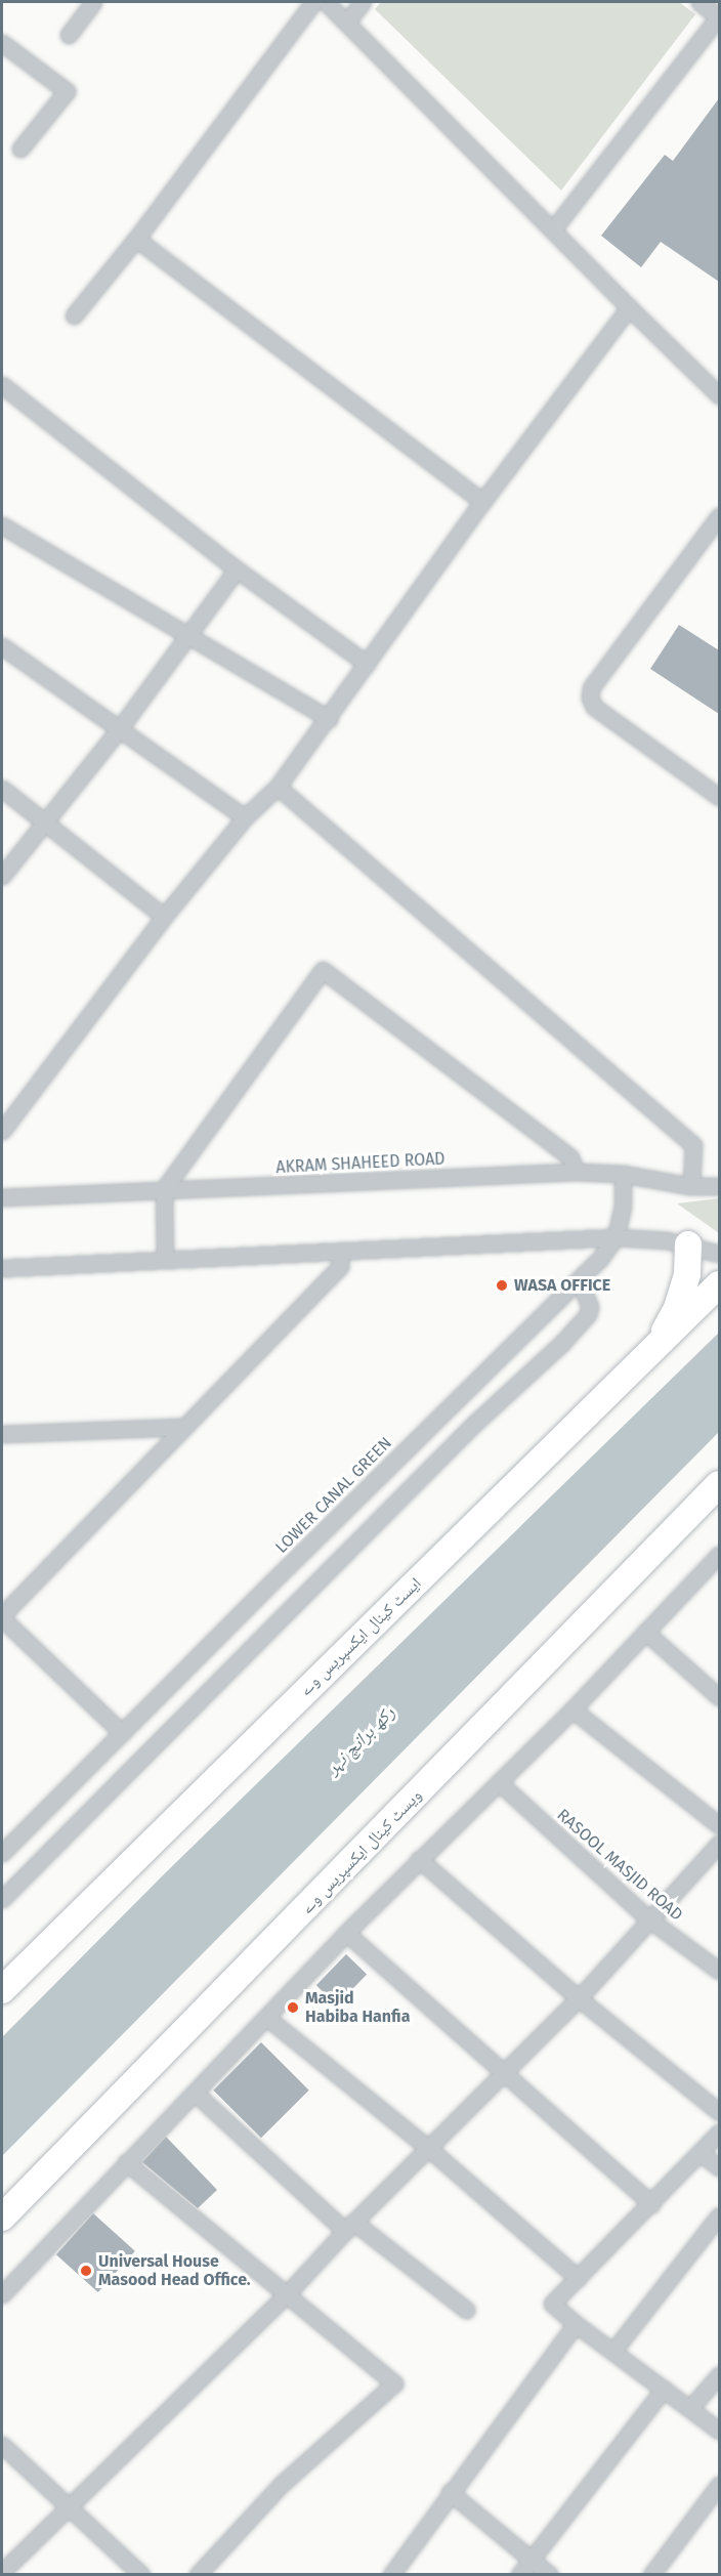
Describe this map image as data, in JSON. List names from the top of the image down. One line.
{"streets":{"main road":["ایسٹ کینال ایکسپریس وے","ویسٹ کینال ایکسپریس وے"],"street":["AKRAM SHAHEED ROAD","LOWER CANAL GREEN","RASOOL MASJID ROAD"]},"water":["رکھ برانچ نہر"],"places":["WASA OFFICE","Masjid Habiba Hanfia","Universal House Masood Head Office."]}
